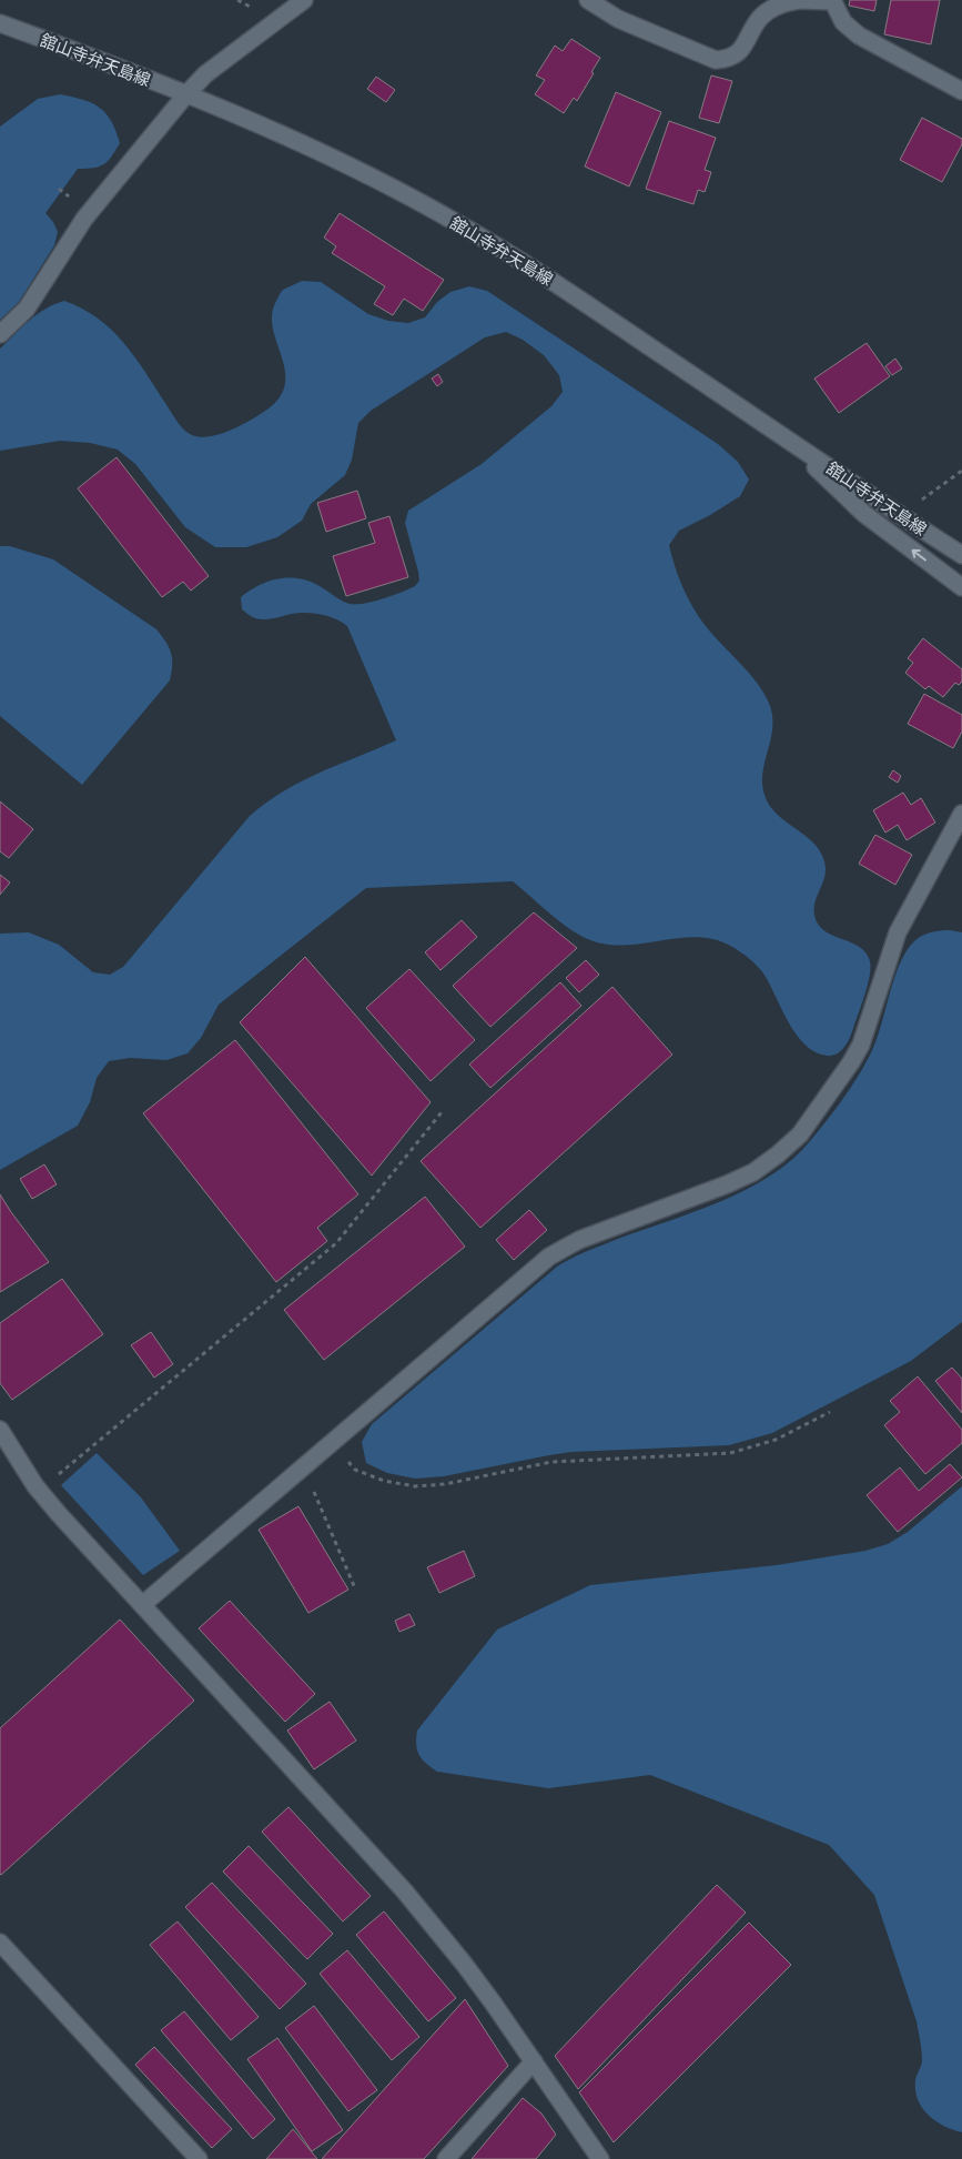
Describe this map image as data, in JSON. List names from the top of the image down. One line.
{"streets":{"street":["舘山寺弁天島線"]}}
